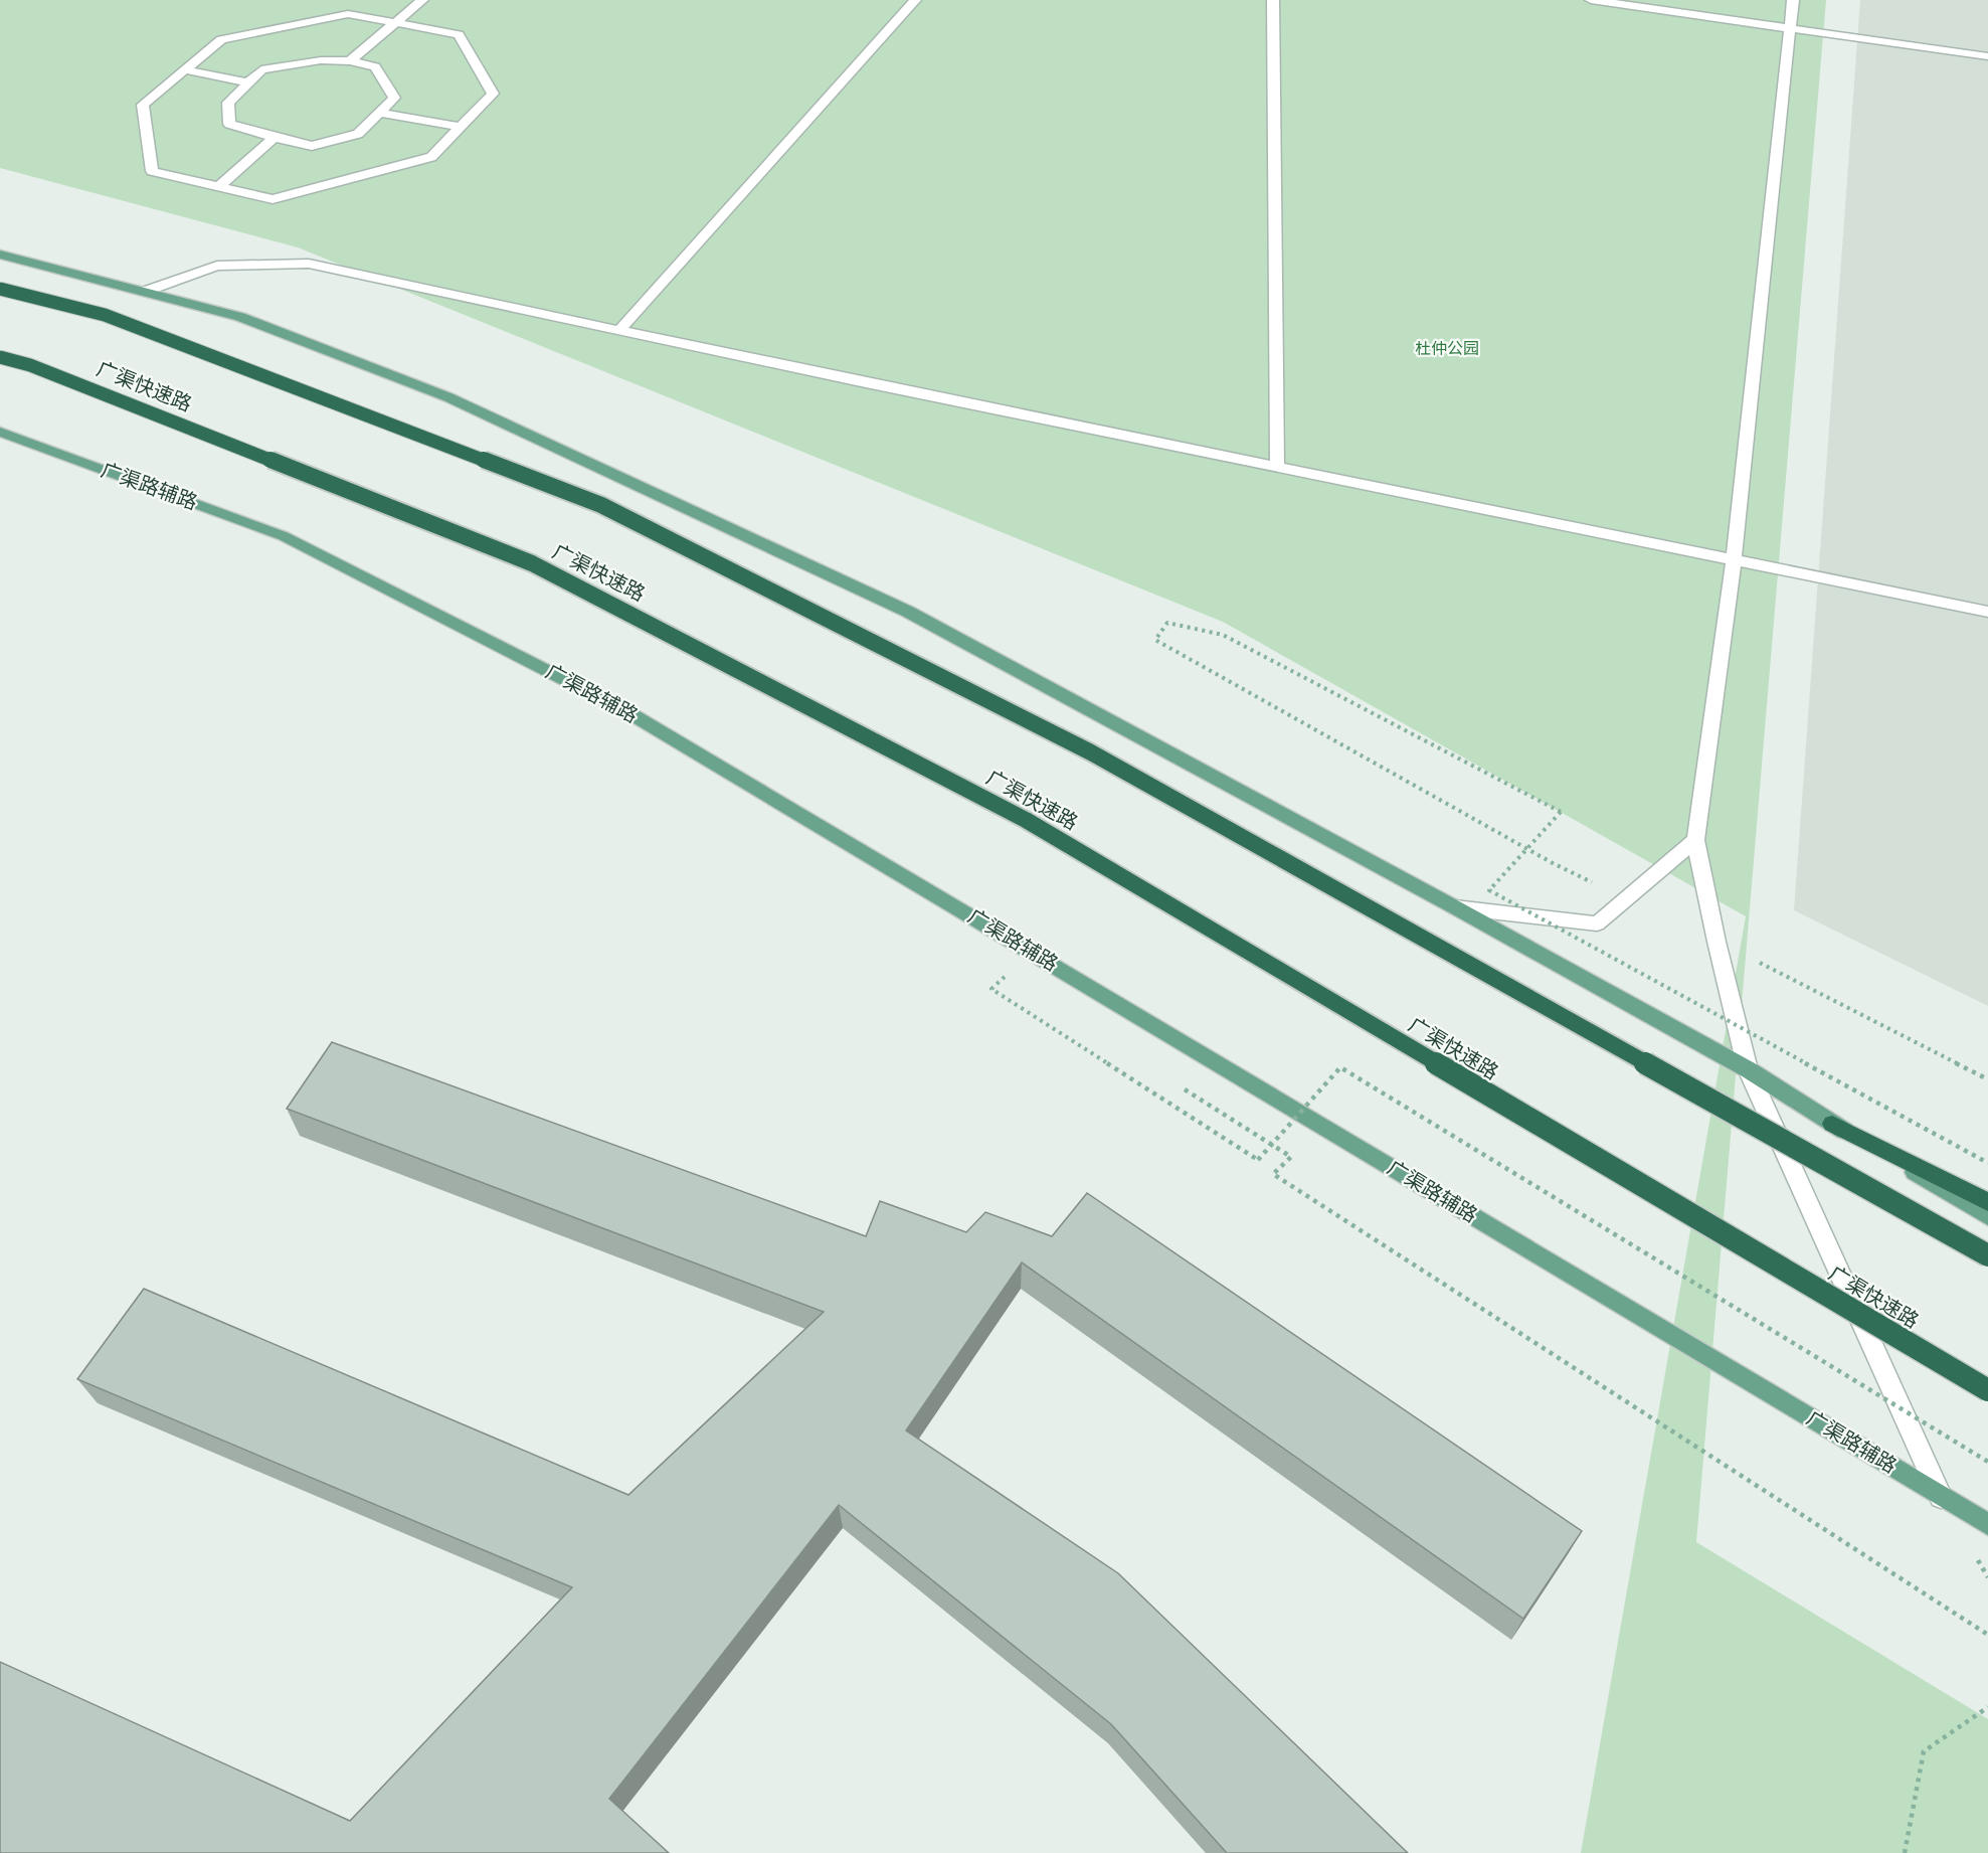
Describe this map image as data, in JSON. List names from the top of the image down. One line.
{"streets":{"highway":["广渠快速路"],"main road":["广渠路辅路"]},"parks":["杜仲公园"]}
